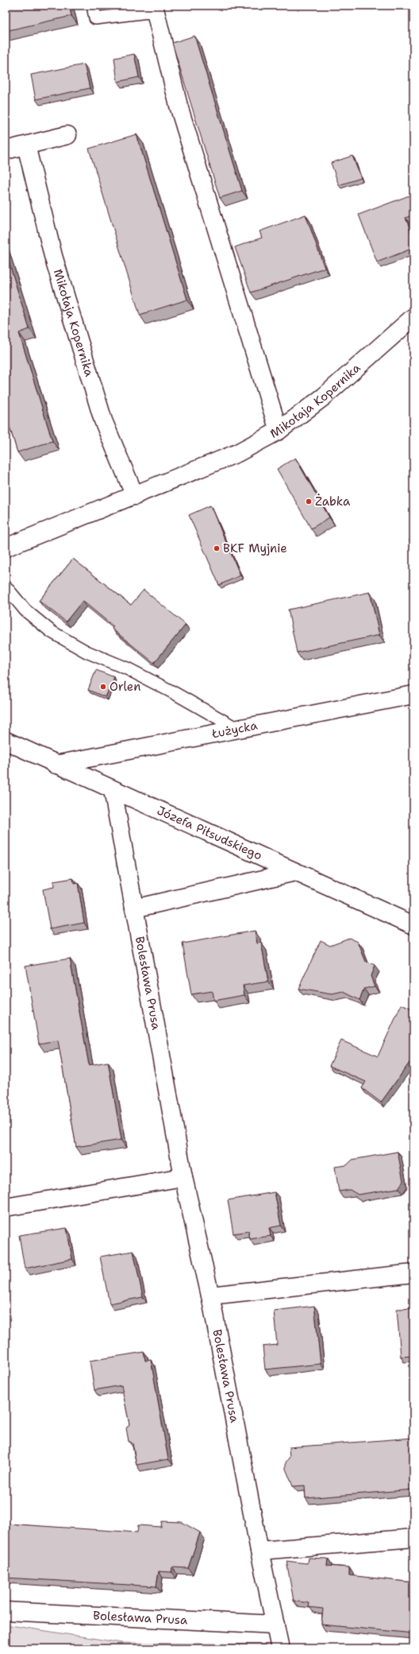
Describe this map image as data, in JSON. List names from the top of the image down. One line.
{"streets":{"street":["Mikołaja Kopernika","Łużycka","Józefa Piłsudskiego","Bolesława Prusa"]},"crossings":[["Łużycka","Józefa Piłsudskiego"],["Józefa Piłsudskiego","Bolesława Prusa"]],"places":["Żabka","BKF Myjnie","Orlen"]}
